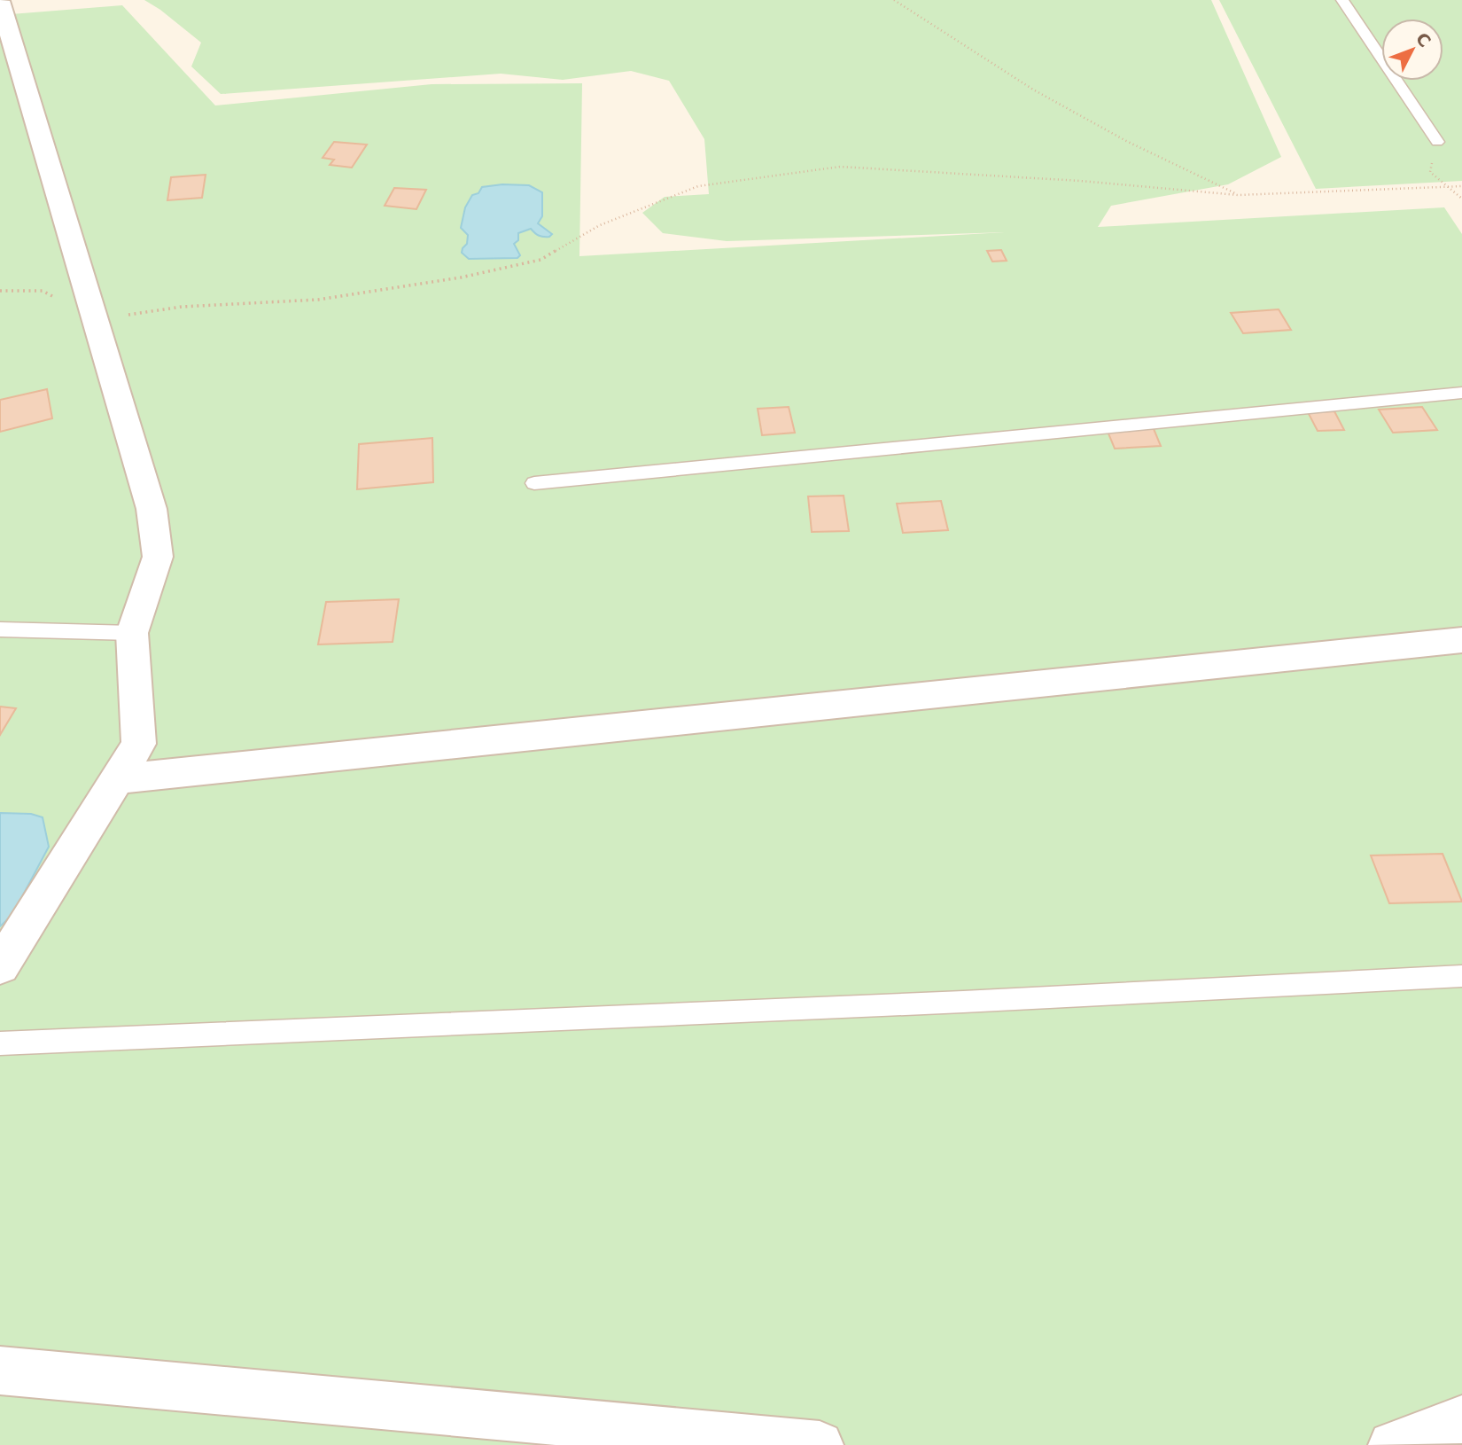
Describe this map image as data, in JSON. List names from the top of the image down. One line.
{"north":"top right"}
